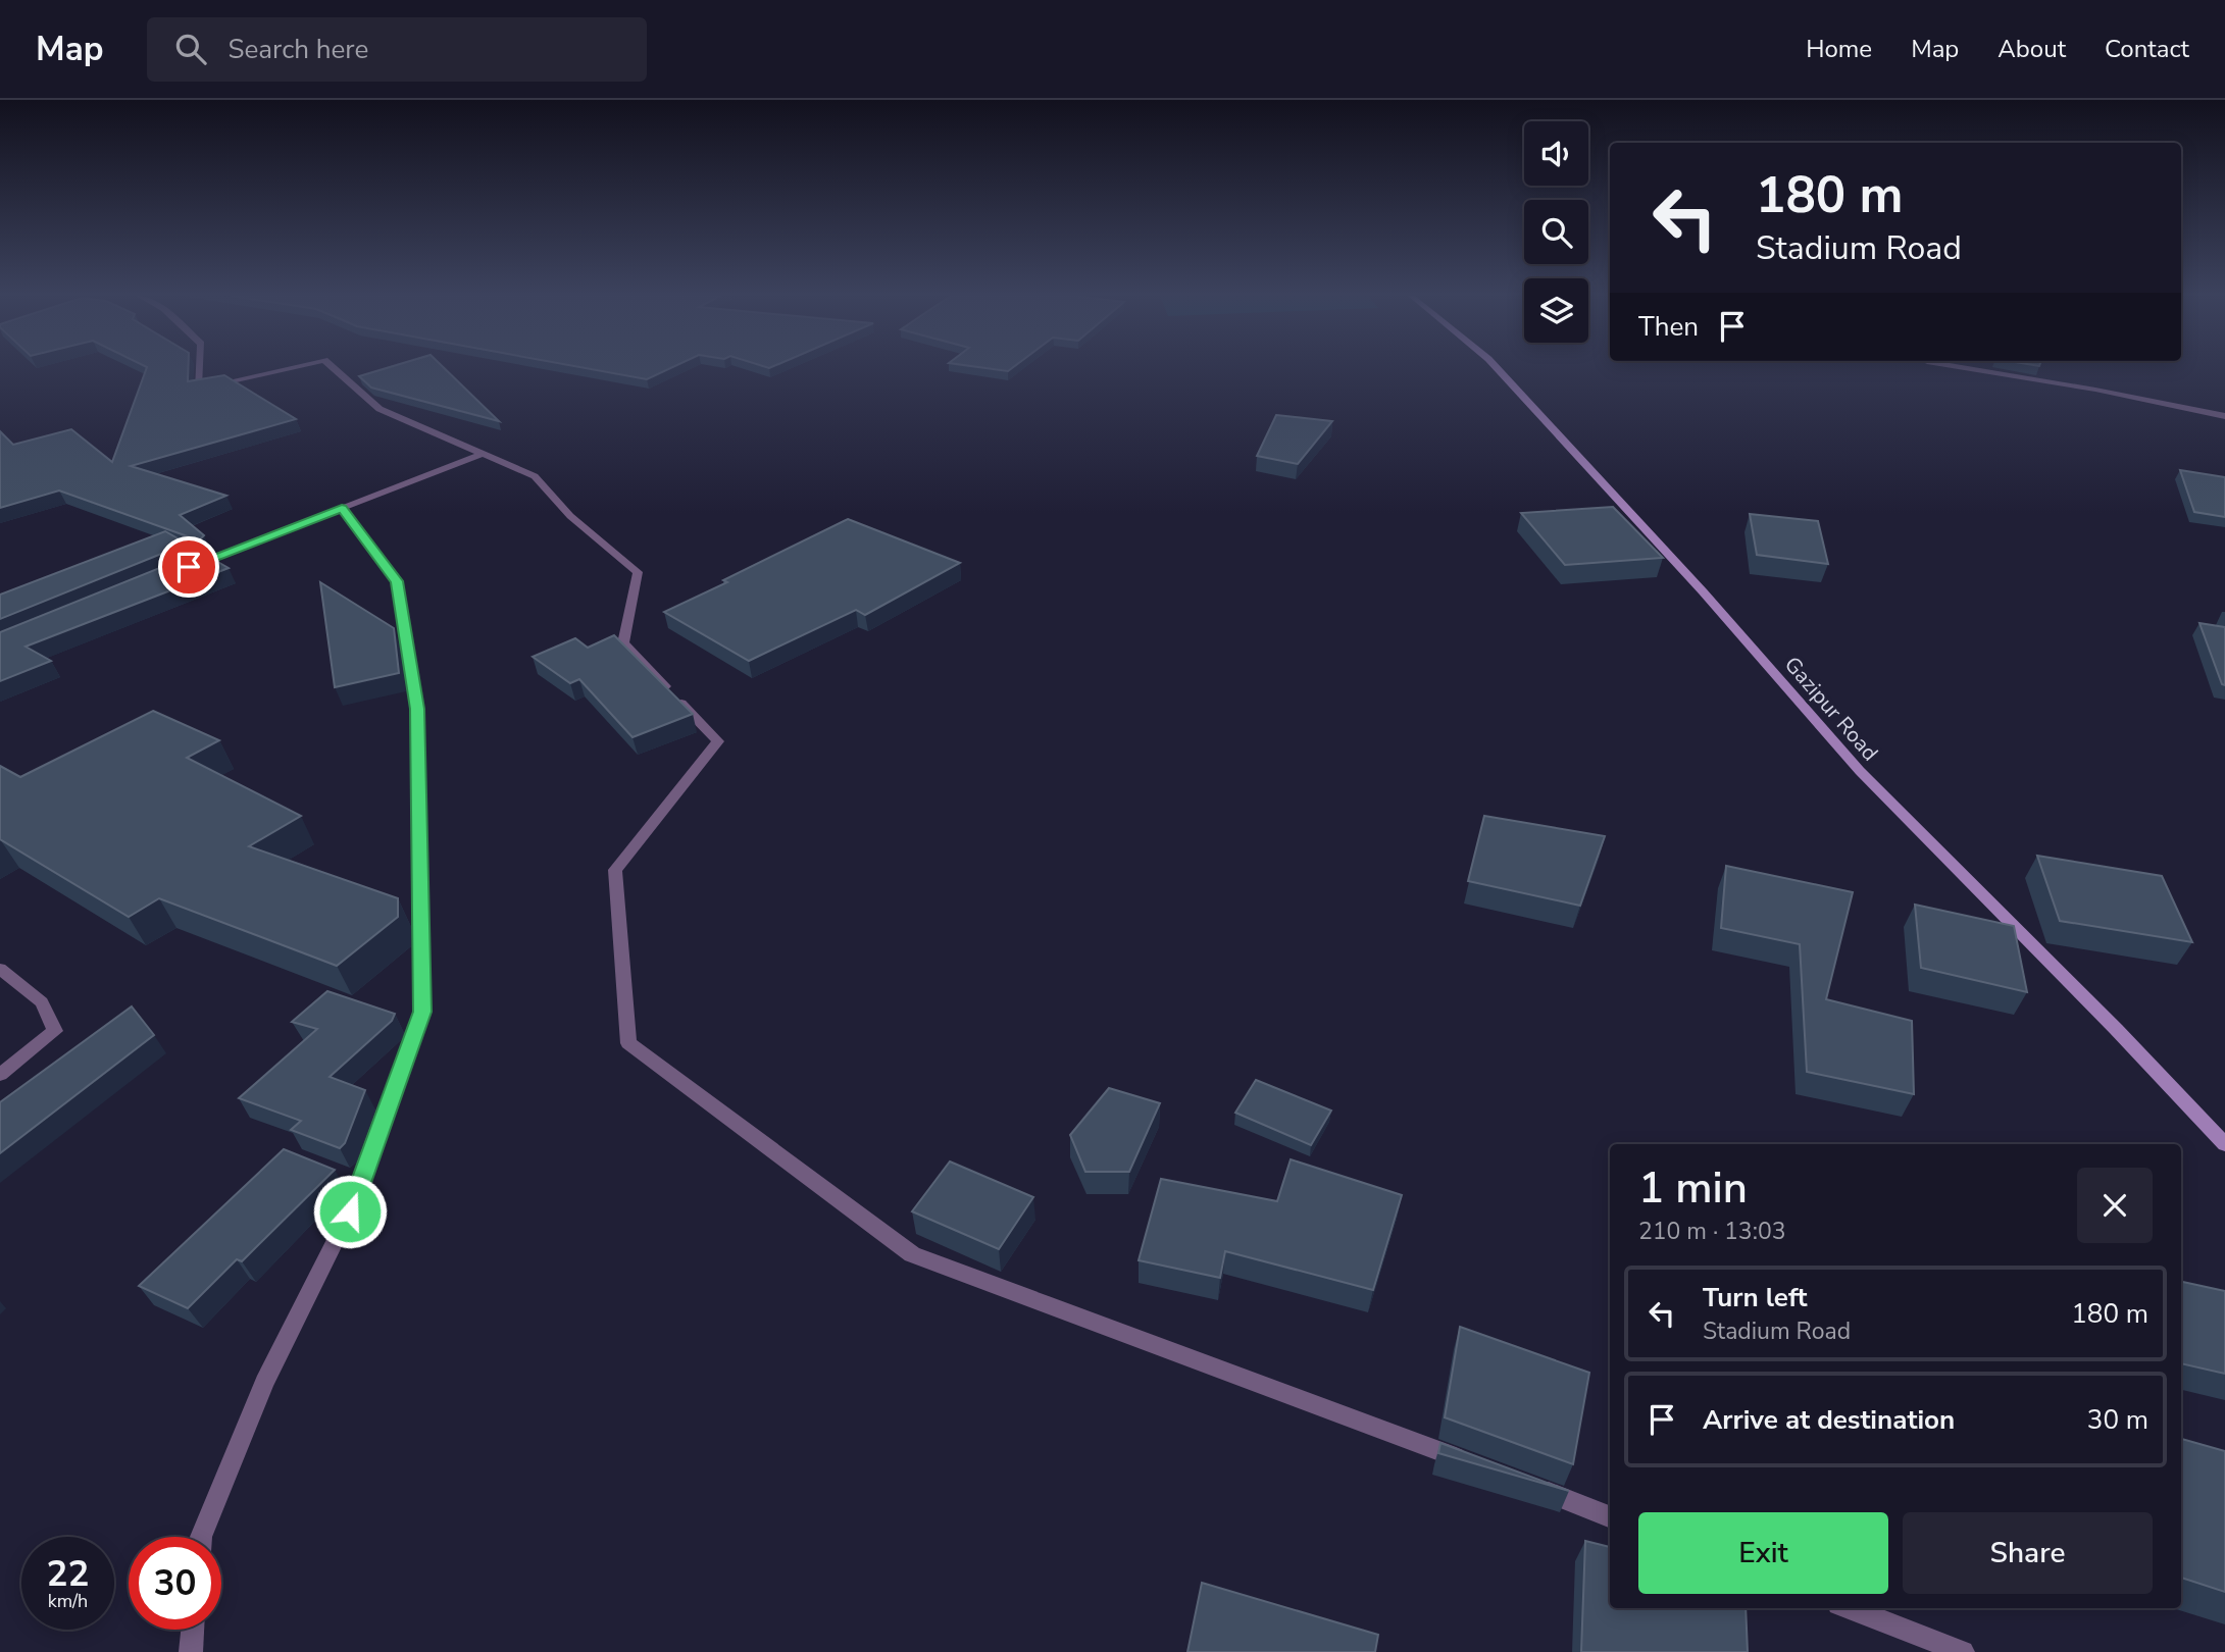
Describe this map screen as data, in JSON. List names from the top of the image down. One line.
{"streets":{"street":["Gazipur Road"]},"page":{"header":"Map","search":"Search here","nav":["Home","Map","About","Contact"],"turn":["180 m","Stadium Road"],"then":"Then","heading":["1 min","210 m · 13:03"],"list":[{"name":"Turn left","note":"Stadium Road","value":"180 m"},{"name":"Arrive at destination","value":"30 m"}],"buttons":["Exit","Share"],"speed":"22 km/h","limit":"30"}}
